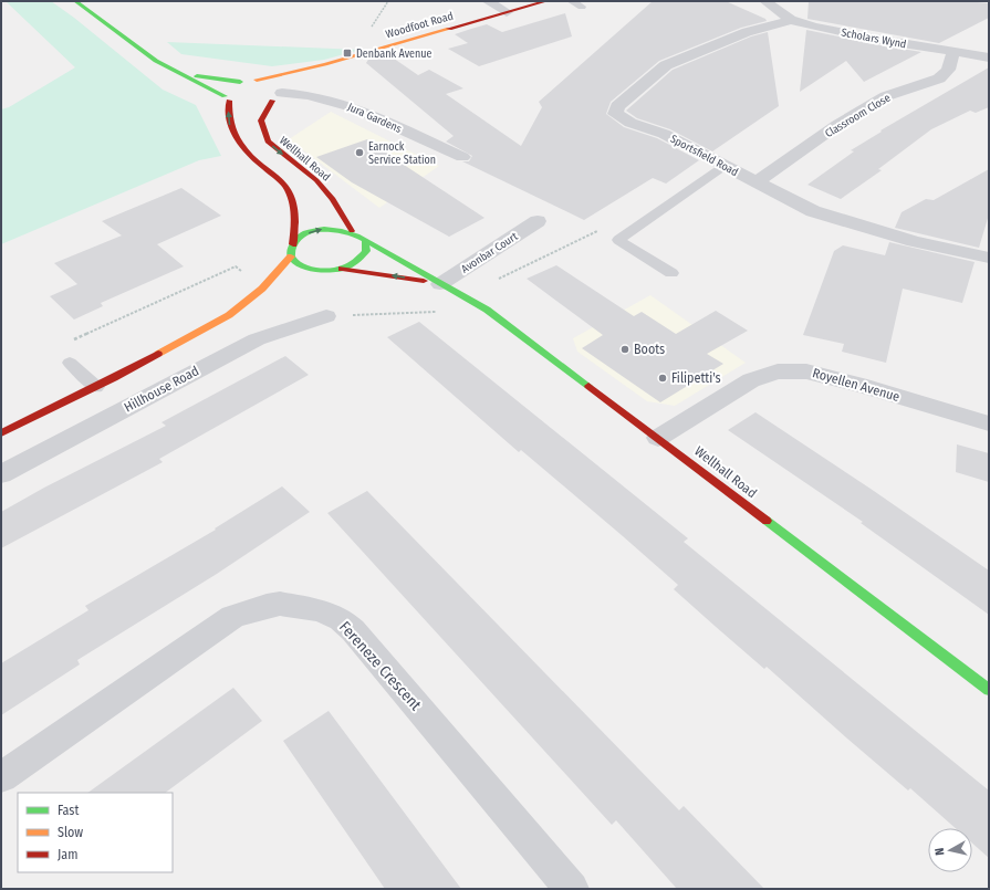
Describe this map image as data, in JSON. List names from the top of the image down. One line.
{"streets":{"street":["Woodfoot Road","Scholars Wynd","Classroom Close","Jura Gardens","Sportsfield Road","Wellhall Road","Avonbar Court","Royellen Avenue","Hillhouse Road","Fereneze Crescent"]},"crossings":[["Woodfoot Road","Jura Gardens"],["Woodfoot Road","Wellhall Road"],["Scholars Wynd","Classroom Close"],["Scholars Wynd","Sportsfield Road"],["Classroom Close","Sportsfield Road"],["Jura Gardens","Wellhall Road"],["Wellhall Road","Avonbar Court"],["Wellhall Road","Royellen Avenue"]],"places":{"transit":["Denbank Avenue"],"other":["Earnock Service Station","Boots","Filipetti's"]},"legend":["Fast","Slow","Jam"],"north":"left"}
